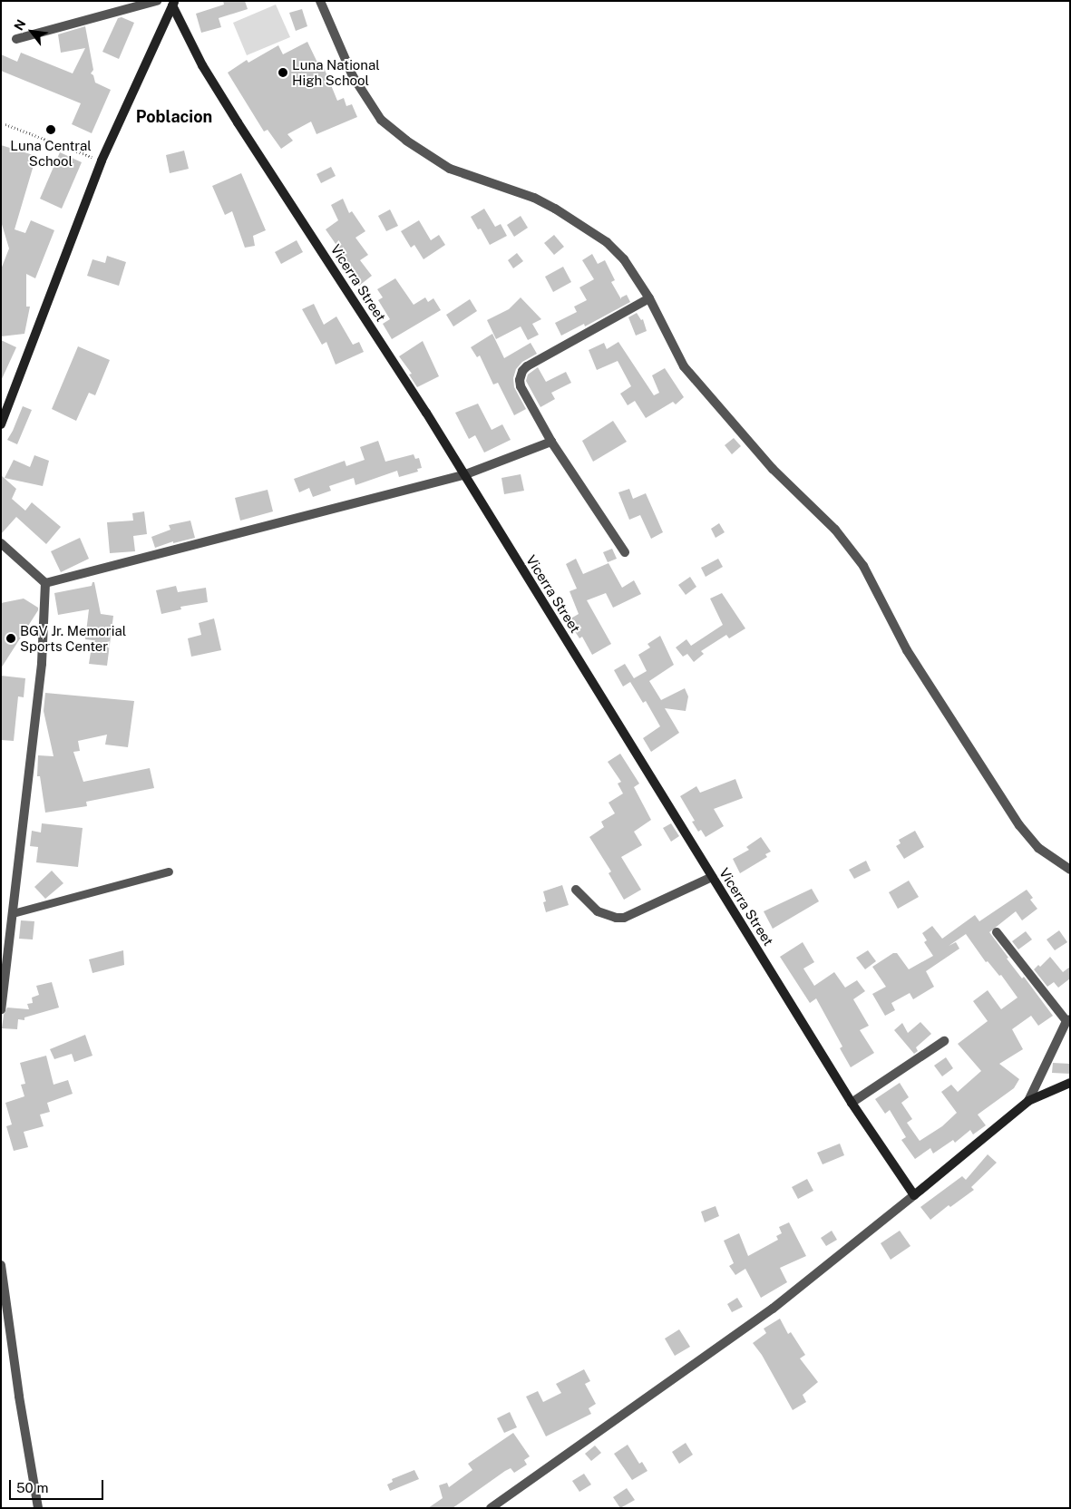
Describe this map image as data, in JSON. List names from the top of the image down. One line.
{"streets":{"main road":["Vicerra Street"]},"districts":["Poblacion"],"places":["Luna National High School","Luna Central School","BGV Jr. Memorial Sports Center"],"scale_bar":"50 m","north":"top left"}
